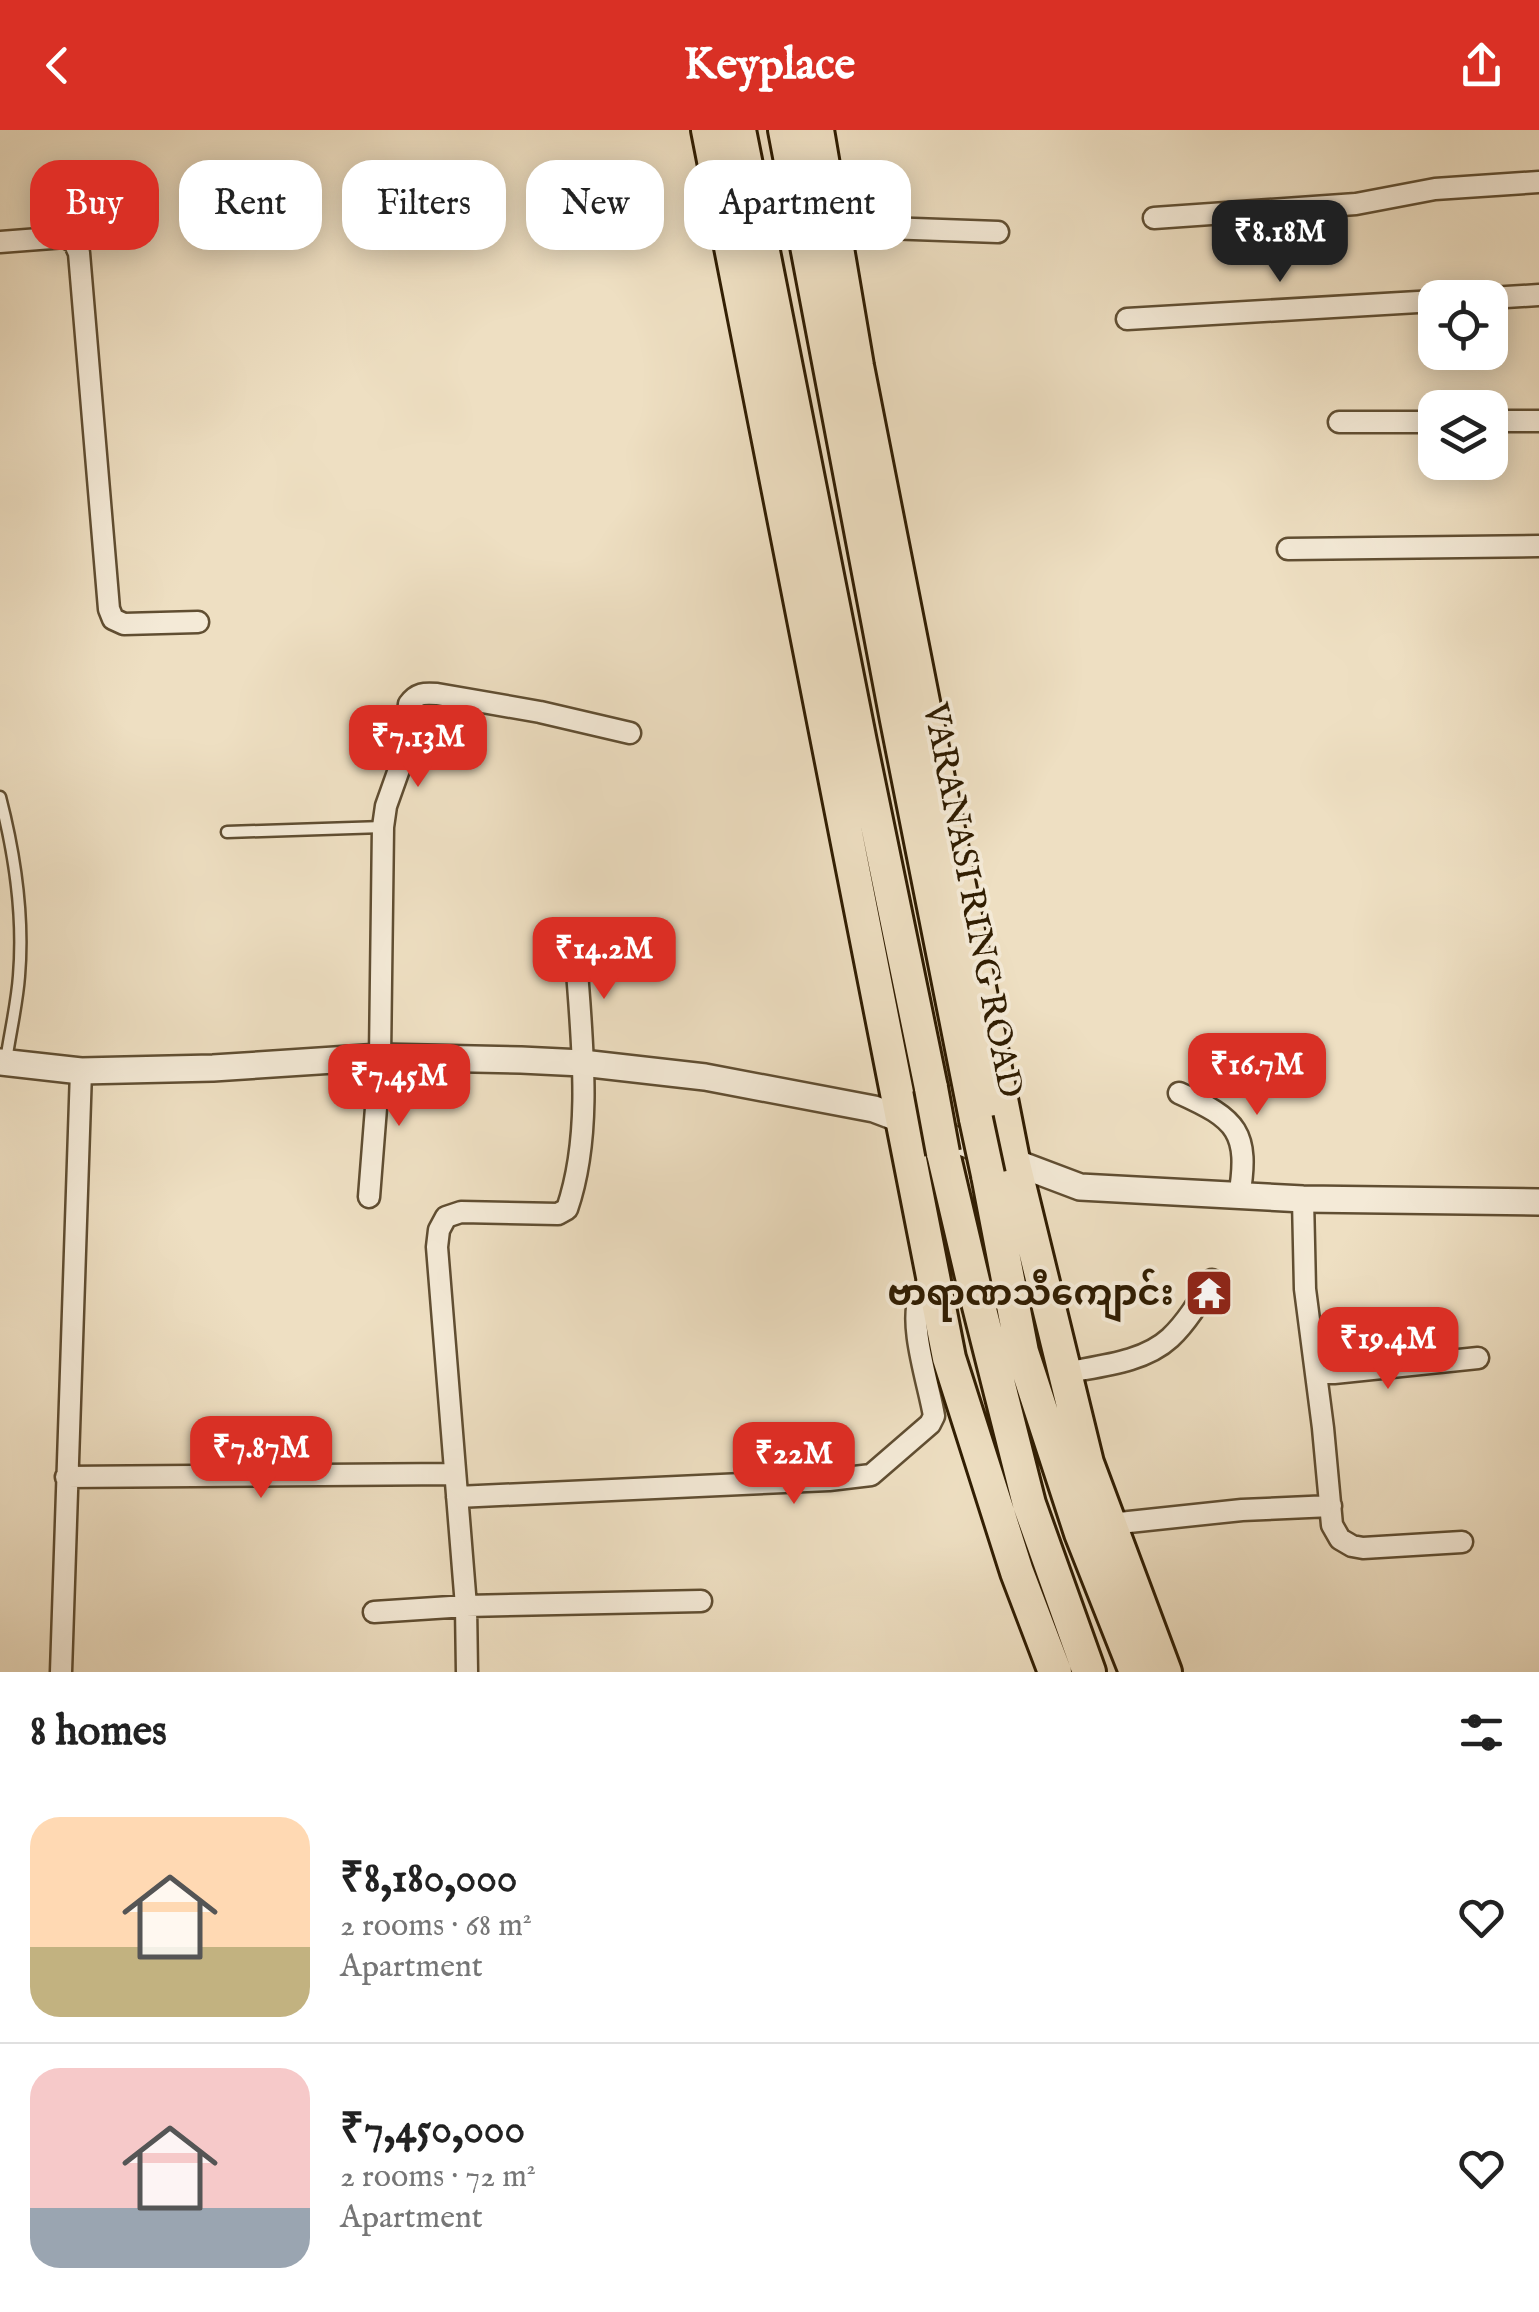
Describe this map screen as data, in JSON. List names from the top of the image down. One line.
{"streets":{"highway":["VARANASI RING ROAD"]},"places":{"temple":["ဗာရာဏသီကျောင်း"]},"page":{"header":"Keyplace","chip":["Buy","Rent","Filters","New","Apartment"],"price":["₹8.18M","₹7.13M","₹14.2M","₹16.7M","₹7.45M","₹19.4M","₹7.87M","₹22M"],"heading":"8 homes","list":[{"name":"₹8,180,000","note":"2 rooms · 68 m² · Apartment"},{"name":"₹7,450,000","note":"2 rooms · 72 m² · Apartment"}]}}
